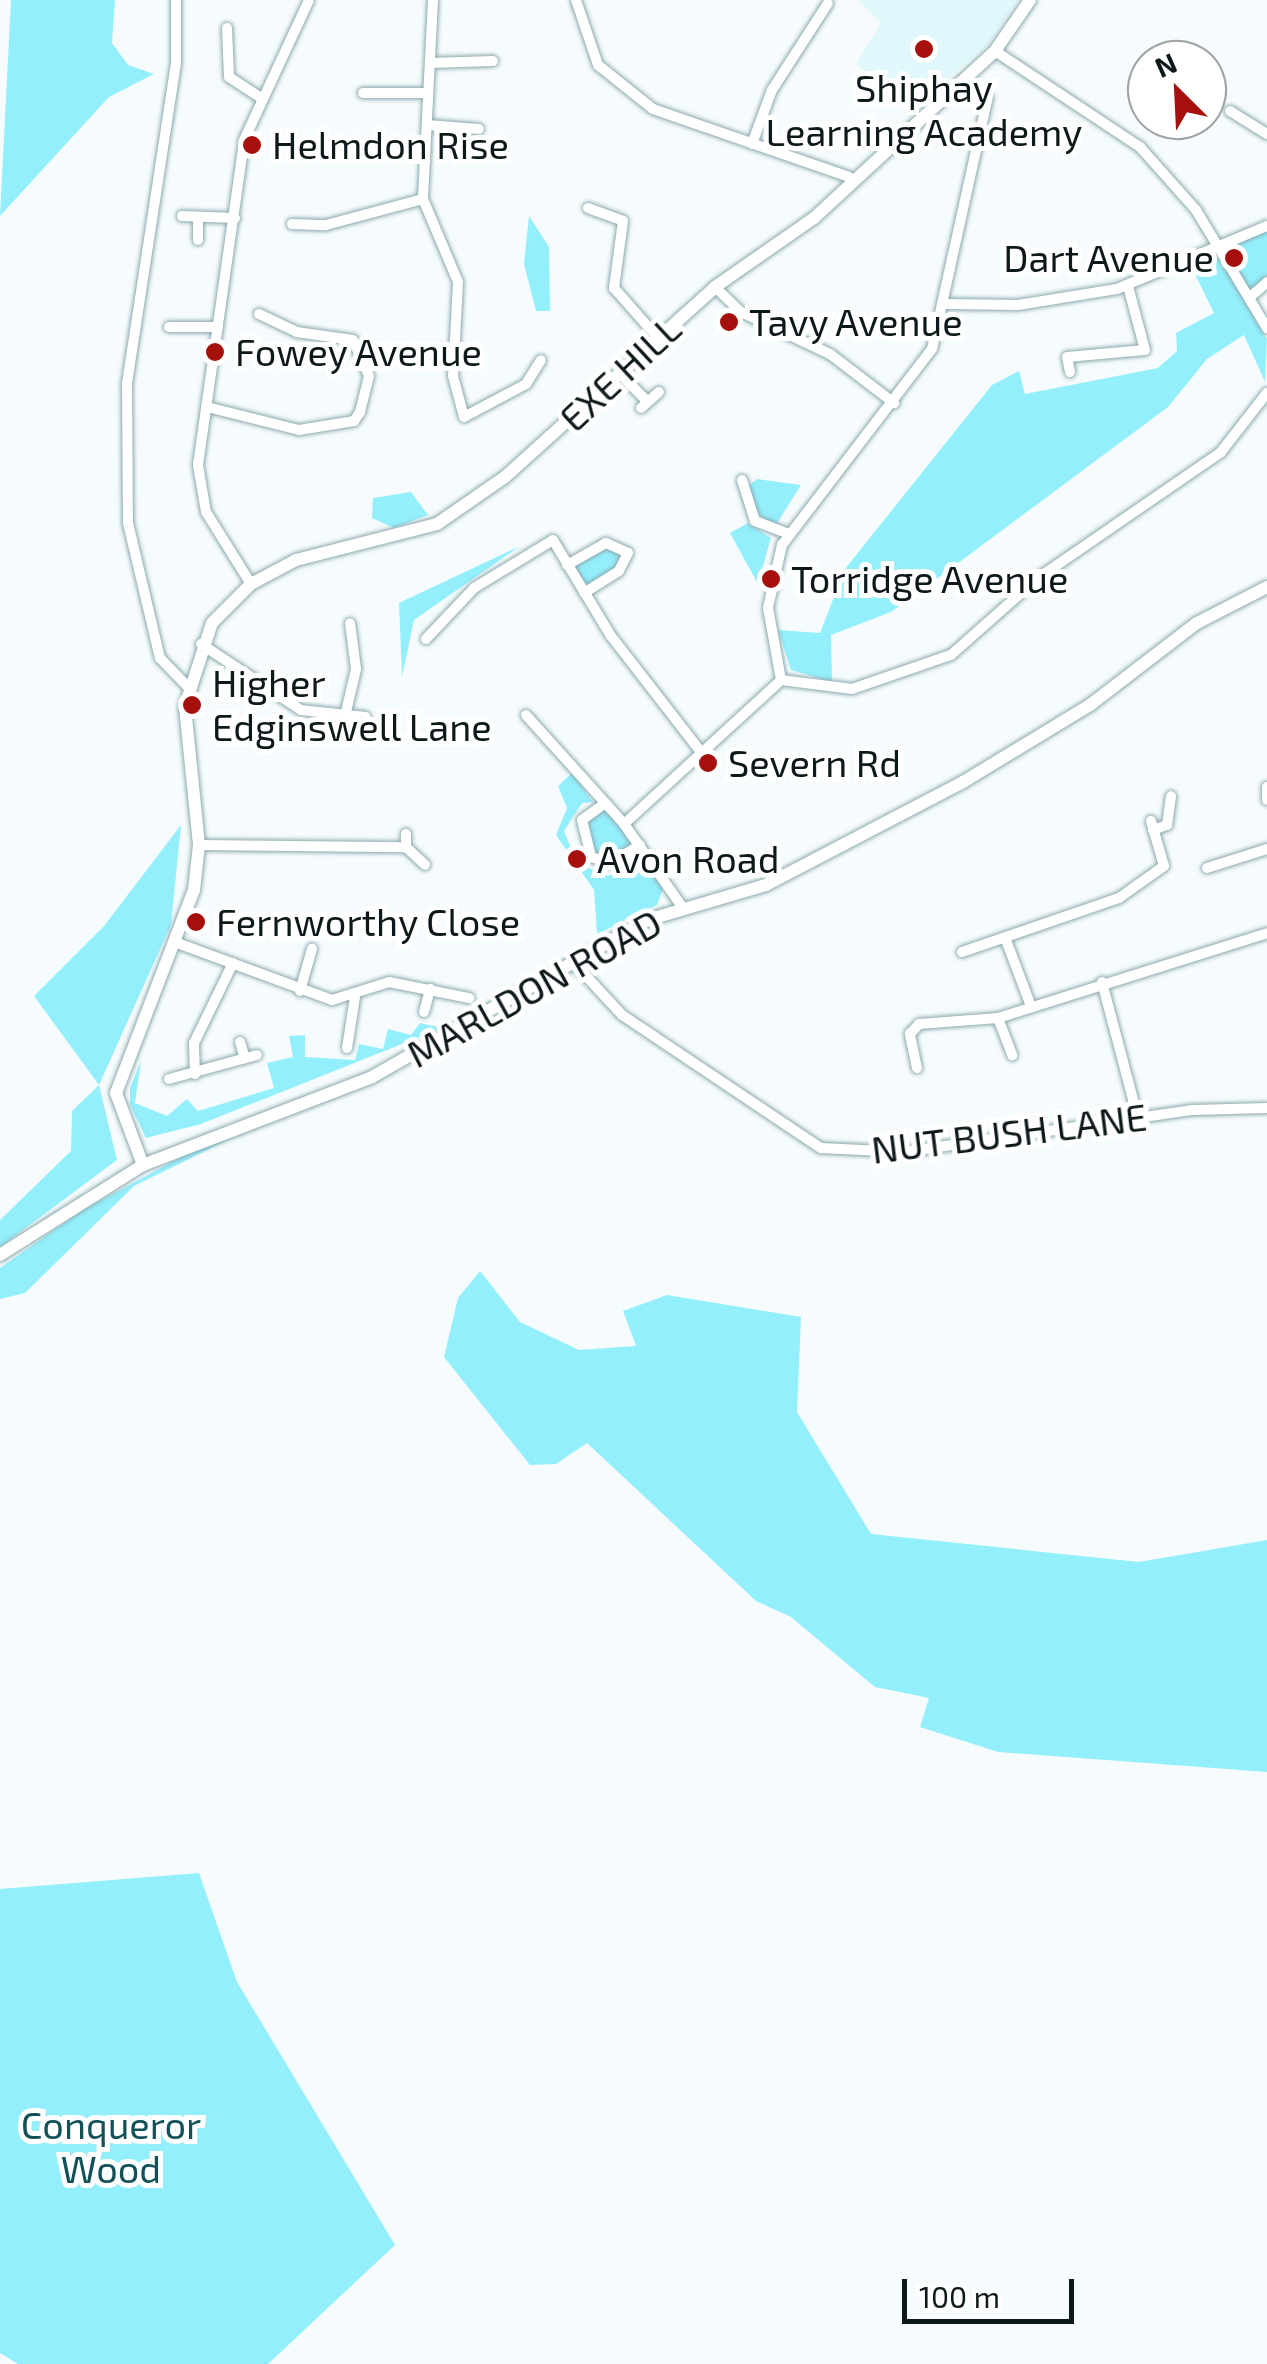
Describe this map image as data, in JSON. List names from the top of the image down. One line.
{"streets":{"street":["EXE HILL","MARLDON ROAD","NUT BUSH LANE"]},"crossings":[["MARLDON ROAD","NUT BUSH LANE"]],"parks":["Conqueror Wood"],"places":["Shiphay Learning Academy","Helmdon Rise","Dart Avenue","Tavy Avenue","Fowey Avenue","Torridge Avenue","Higher Edginswell Lane","Severn Rd","Avon Road","Fernworthy Close"],"scale_bar":"100 m","north":"top left"}
